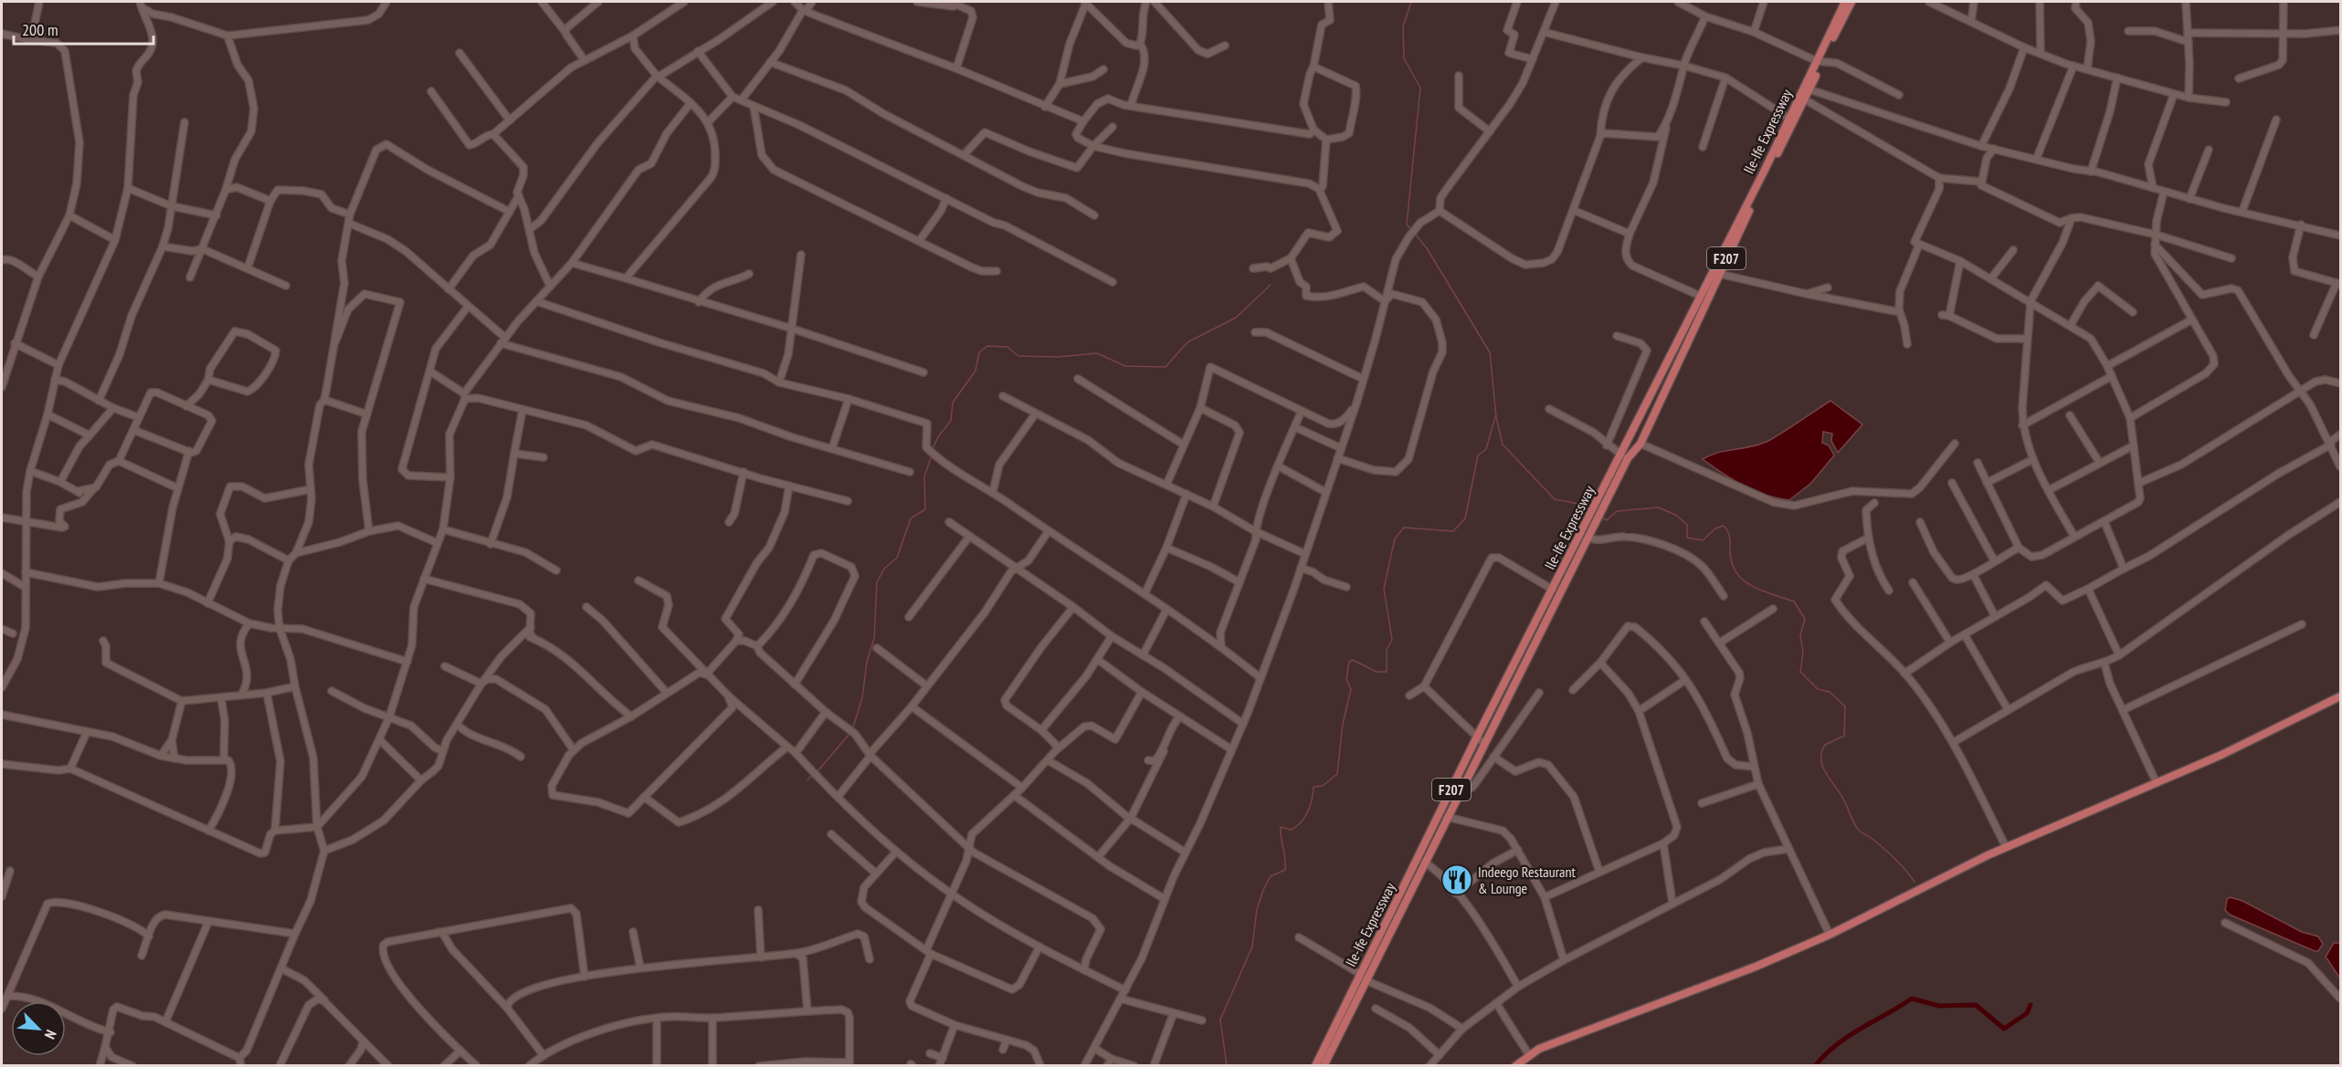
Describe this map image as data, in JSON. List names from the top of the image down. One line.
{"streets":{"main road":["Ile-Ife Expressway","F207"]},"places":{"restaurant":["Indeego Restaurant & Lounge"]},"scale_bar":"200 m","north":"bottom right"}
